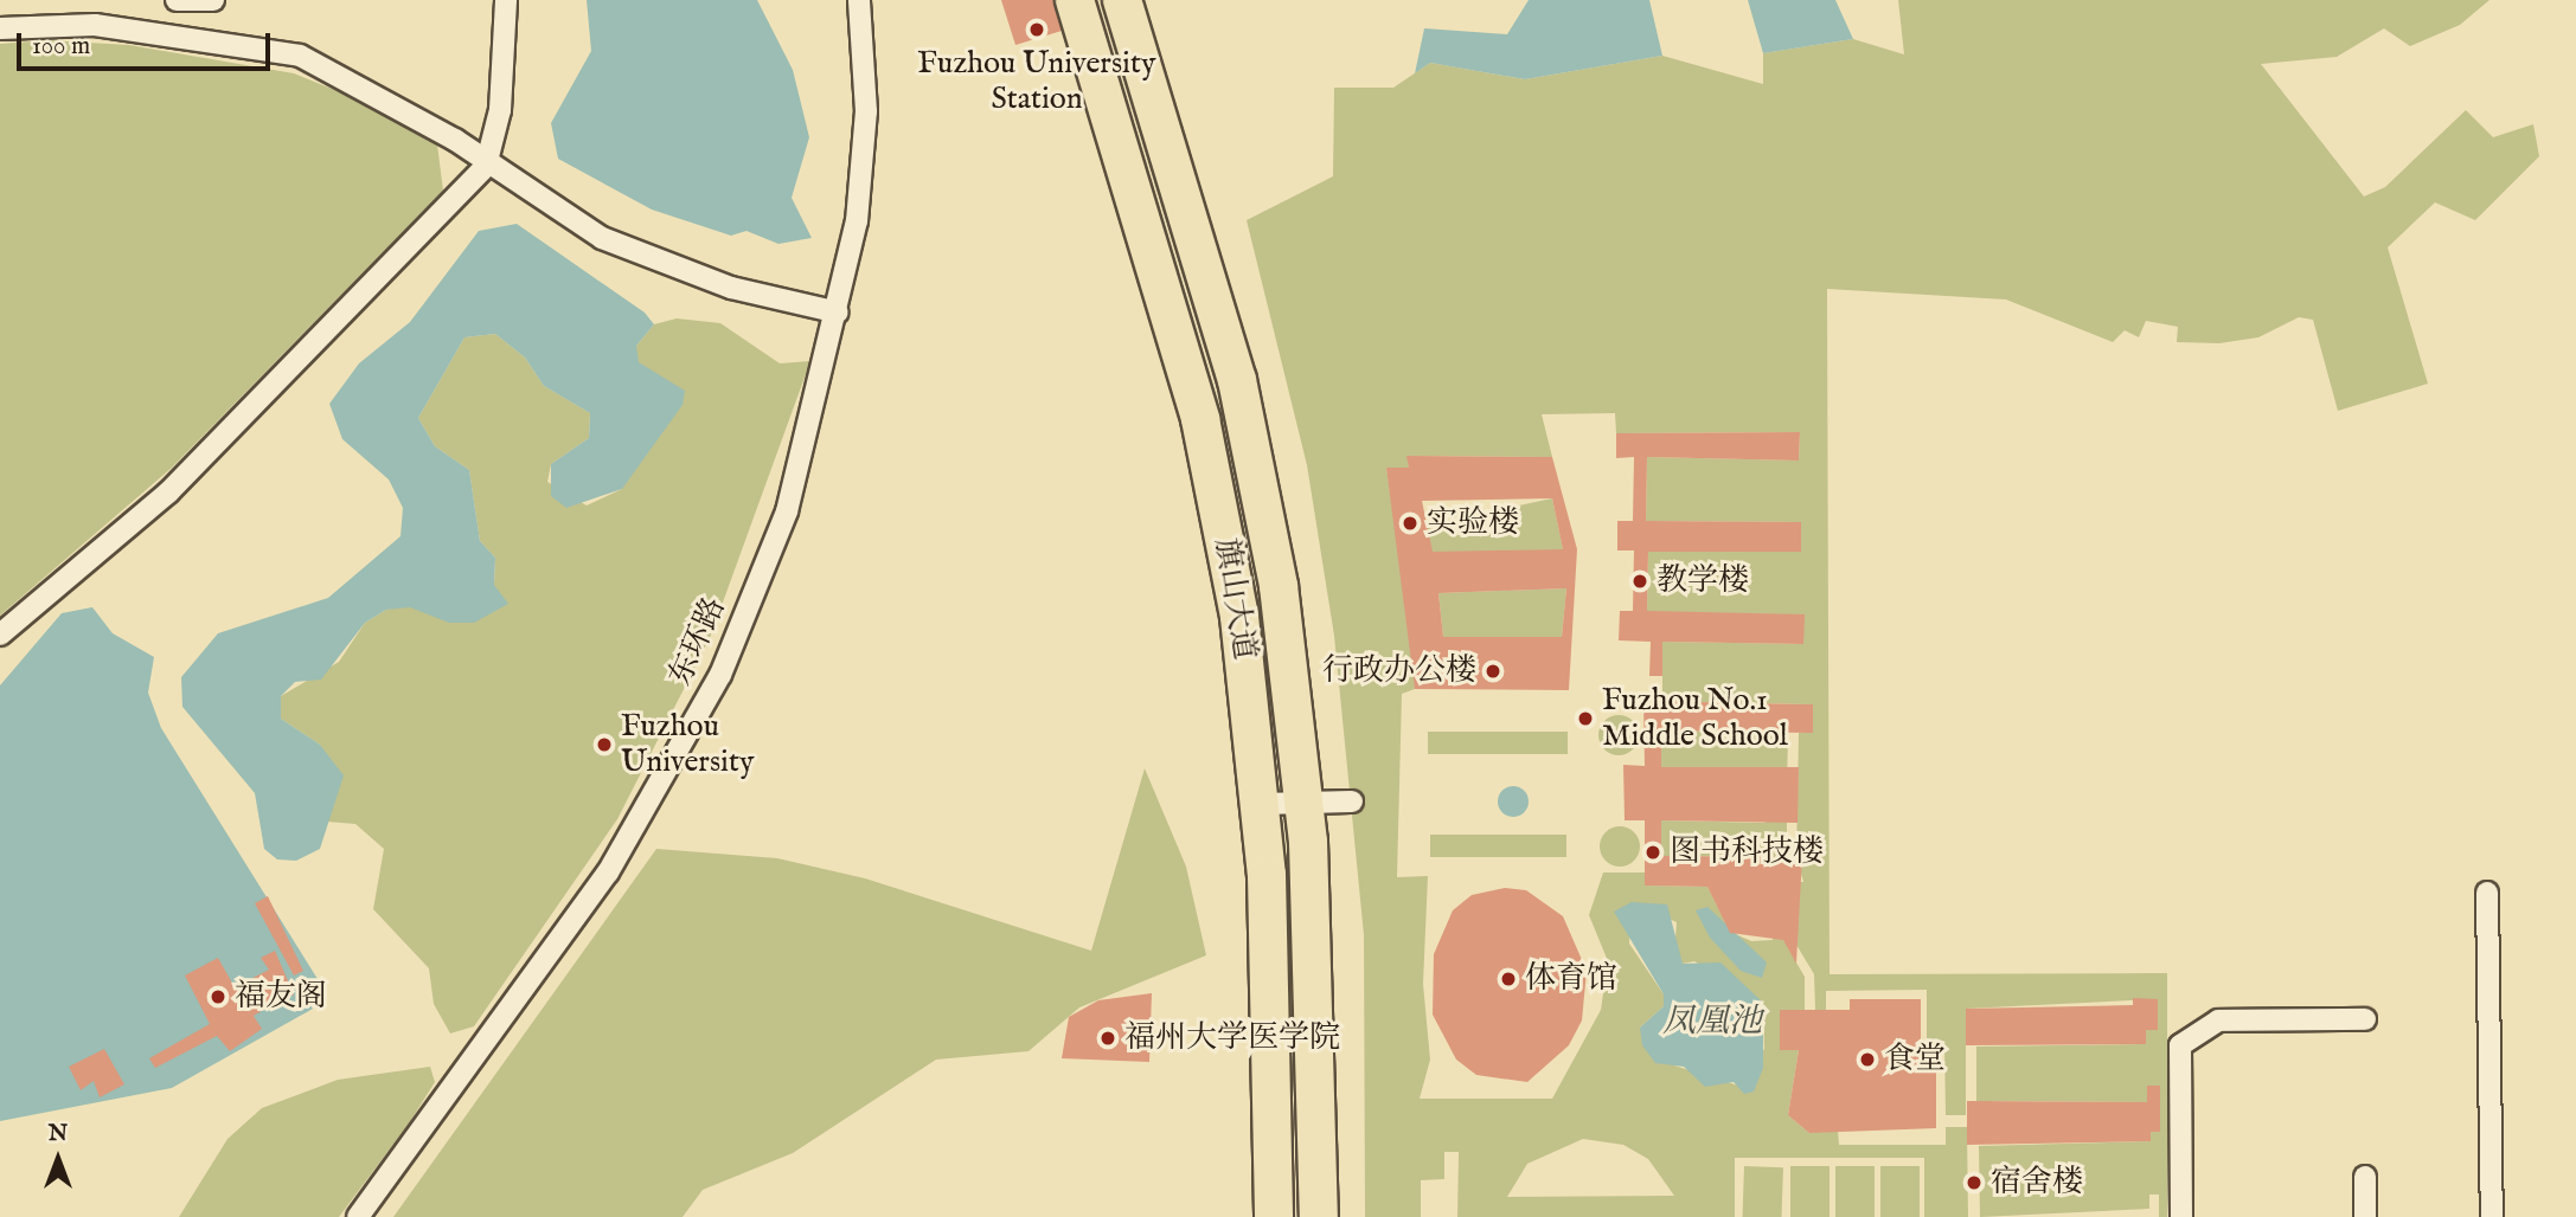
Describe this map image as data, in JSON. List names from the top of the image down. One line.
{"streets":{"highway":["旗山大道"],"street":["东环路"]},"water":["凤凰池"],"places":["Fuzhou University Station","实验楼","教学楼","行政办公楼","Fuzhou No.1 Middle School","Fuzhou University","图书科技楼","体育馆","福友阁","福州大学医学院","食堂","宿舍楼"],"scale_bar":"100 m","north":"top"}
